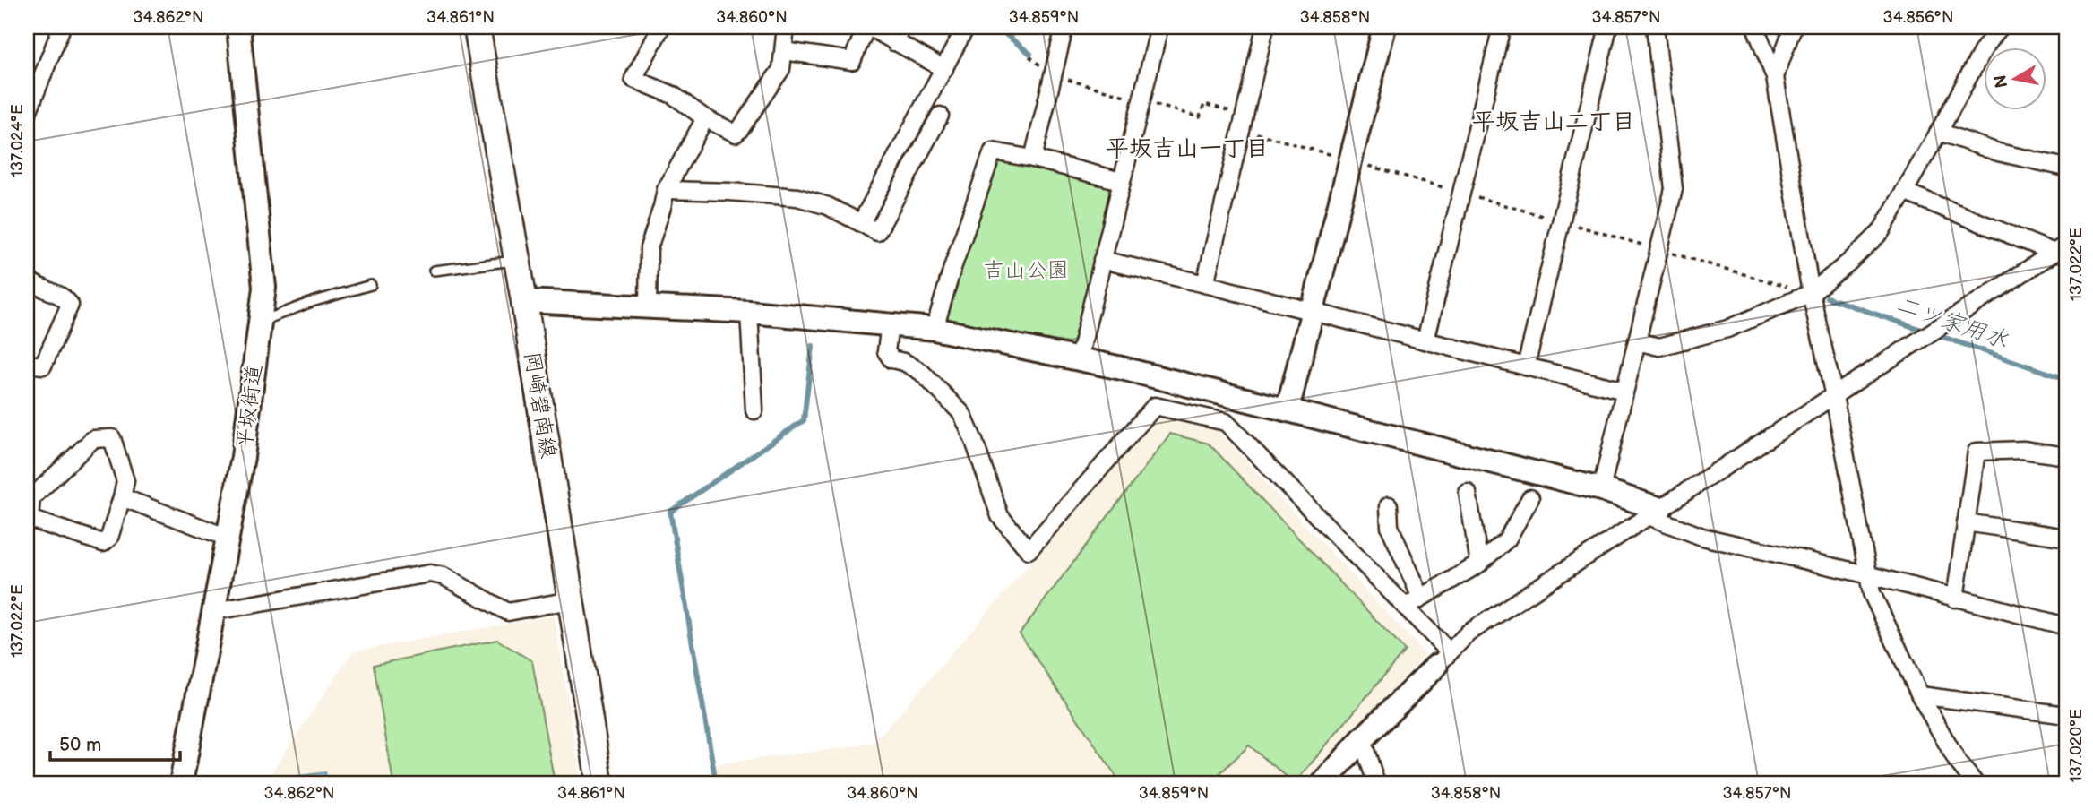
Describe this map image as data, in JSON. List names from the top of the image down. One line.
{"streets":{"main road":["岡崎碧南線"],"street":["平坂街道"]},"districts":["平坂吉山二丁目","平坂吉山一丁目"],"water":["二ツ家用水"],"parks":["吉山公園"],"scale_bar":"50 m","north":"left","coordinates":["34.862°N","34.861°N","34.860°N","34.859°N","34.858°N","34.857°N","34.856°N","137.024°E","137.022°E","137.020°E"]}
